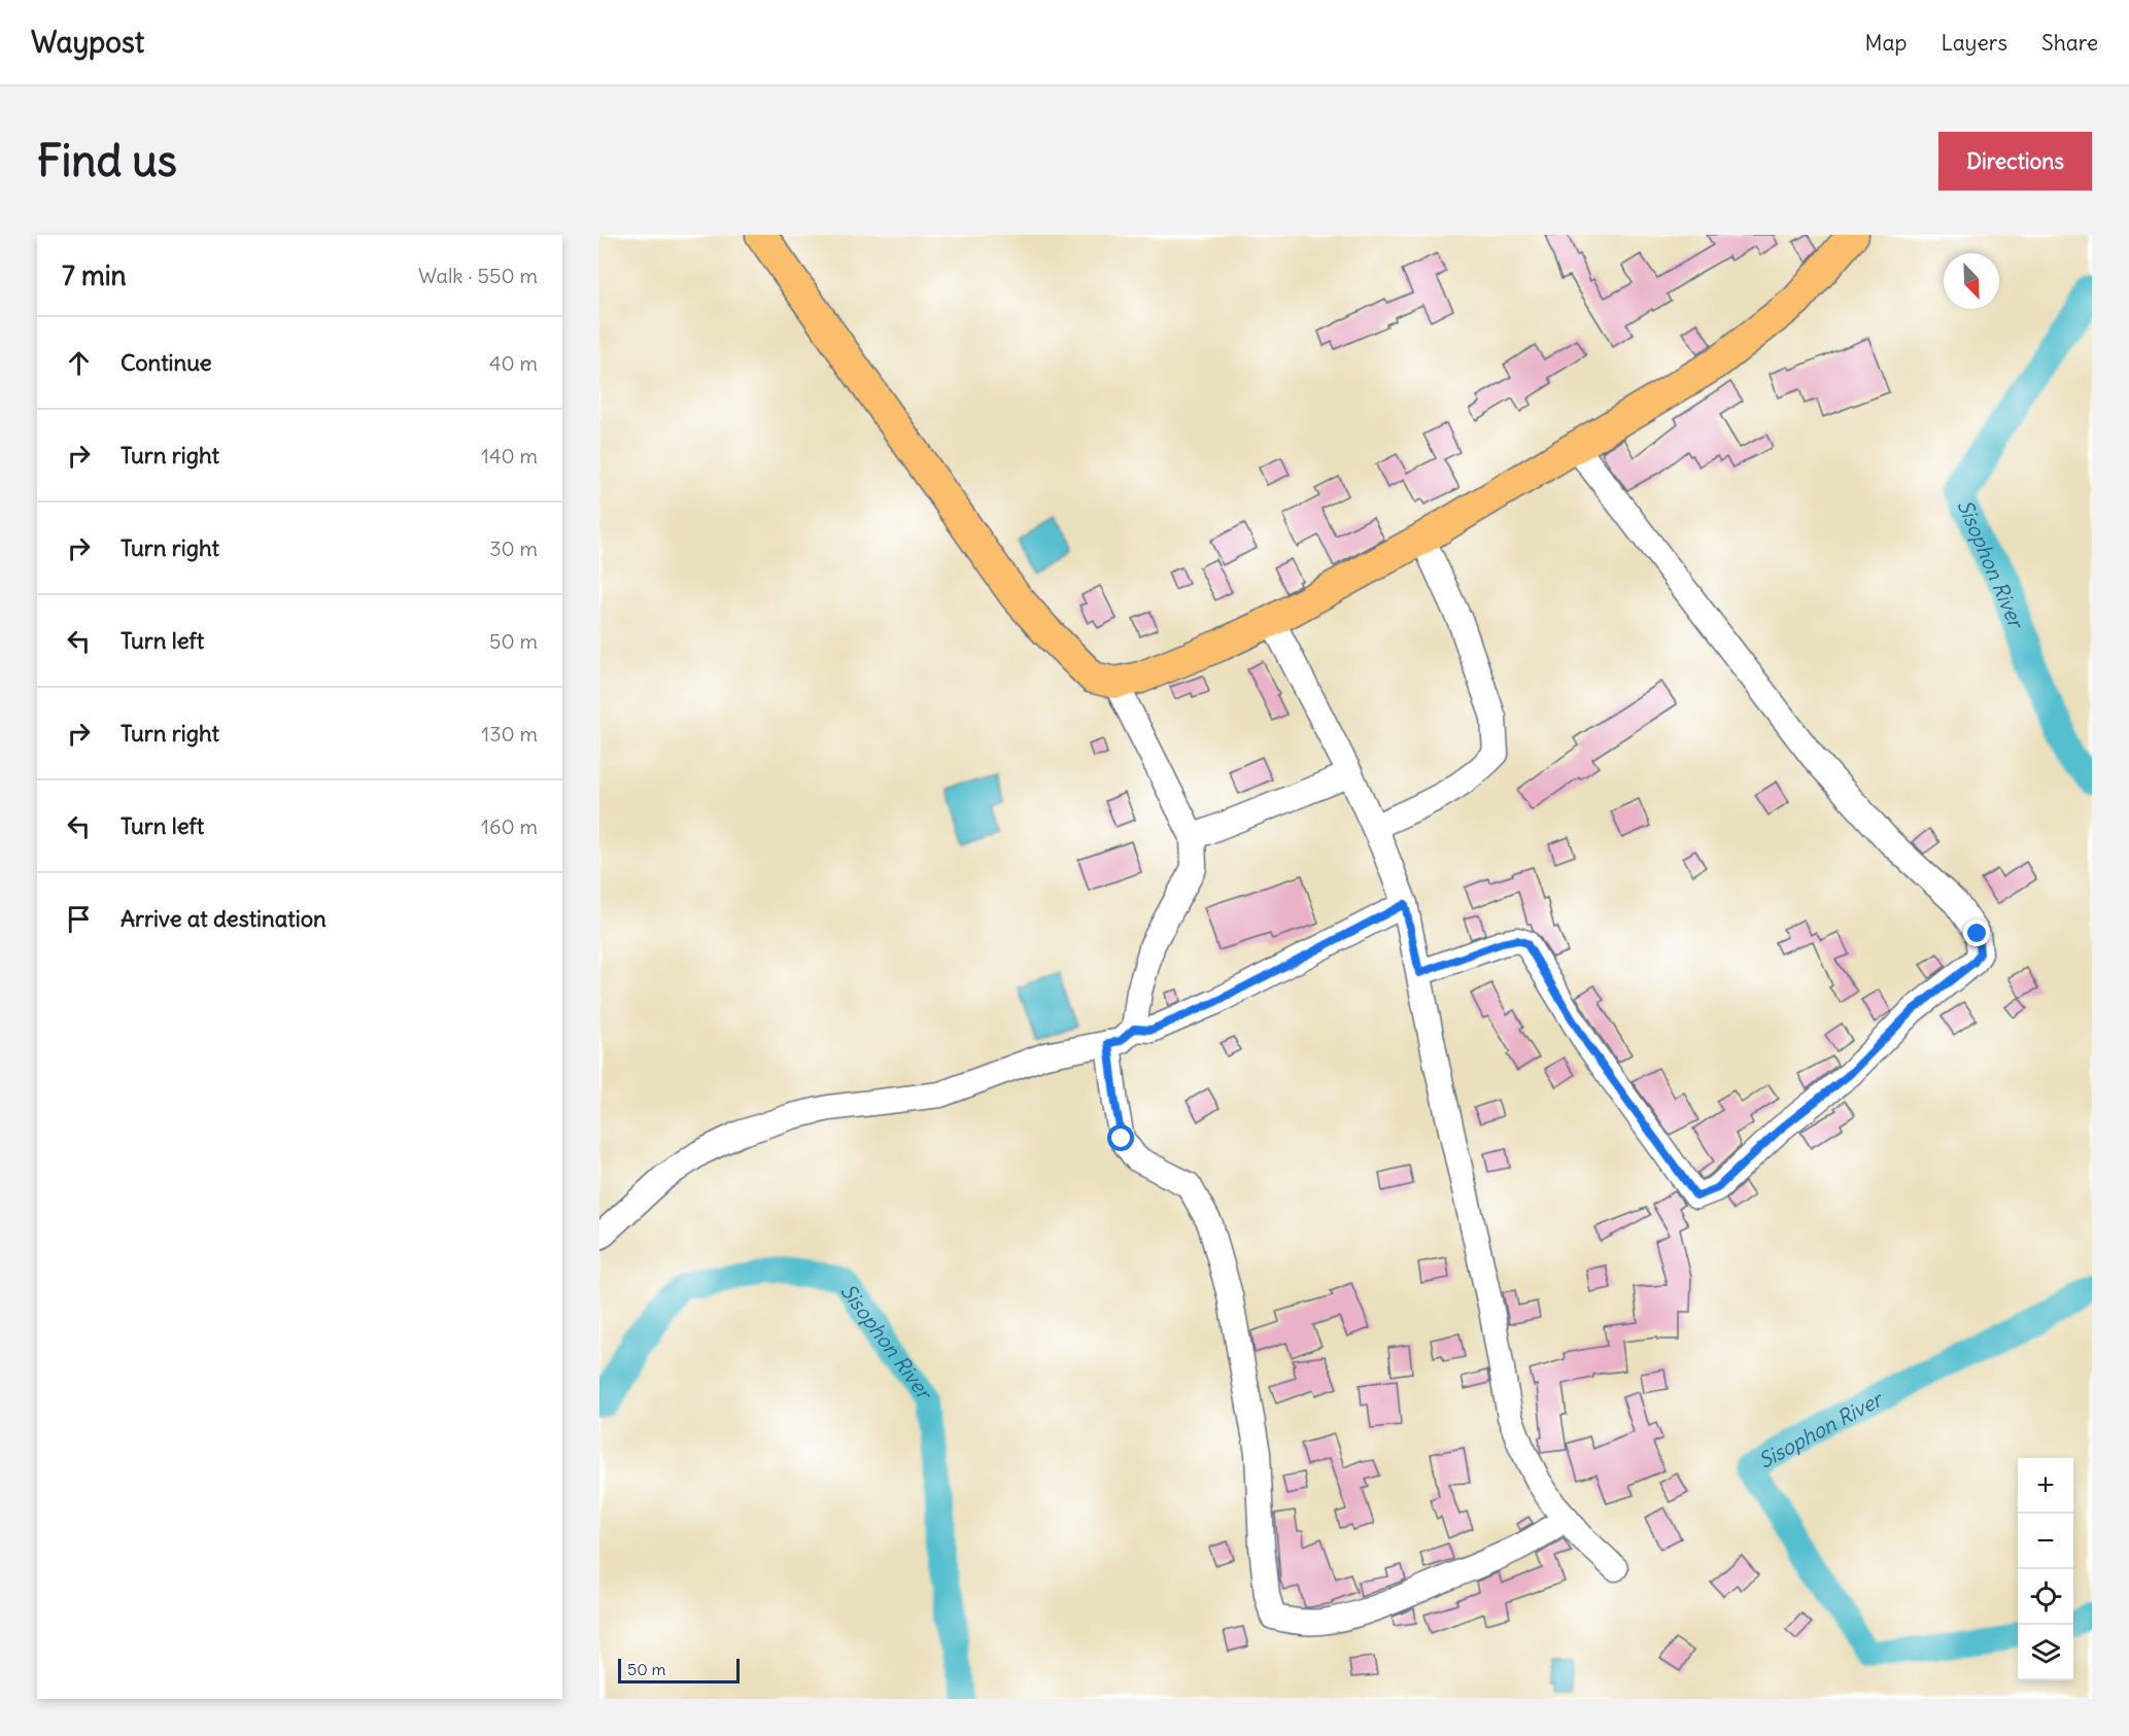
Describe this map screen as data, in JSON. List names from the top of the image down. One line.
{"water":["Sisophon River"],"scale_bar":"50 m","north":"bottom right","page":{"header":"Waypost","nav":["Map","Layers","Share"],"buttons":"Directions","title":"Find us","heading":["7 min","Walk · 550 m"],"list":[["Continue","40 m"],["Turn right","140 m"],["Turn right","30 m"],["Turn left","50 m"],["Turn right","130 m"],["Turn left","160 m"],"Arrive at destination"],"map_buttons":["+","−"],"scale":"50 m"}}
